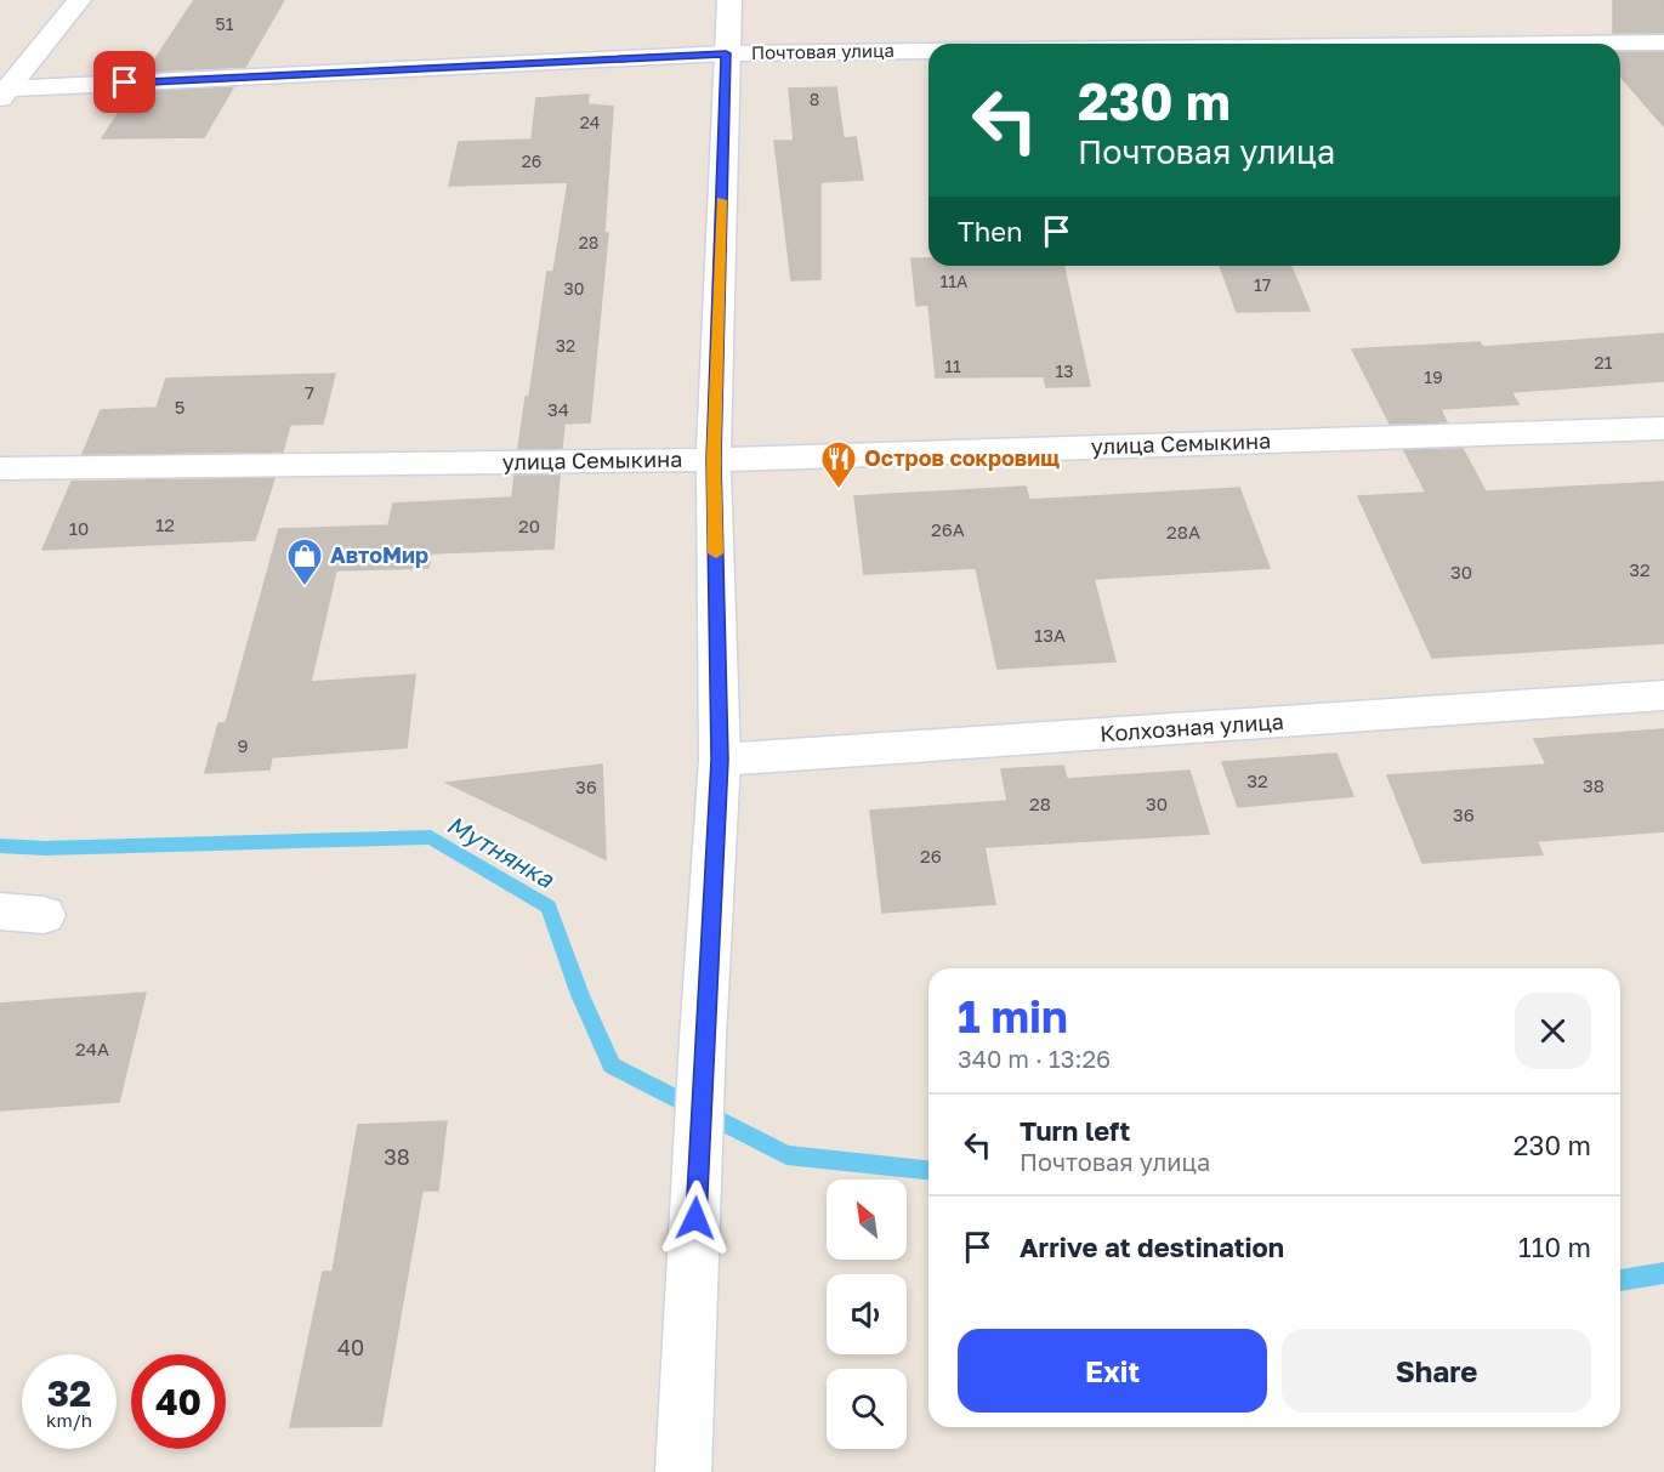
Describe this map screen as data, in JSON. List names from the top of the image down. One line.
{"streets":{"street":["Почтовая улица","улица Семыкина","Колхозная улица"]},"water":["Мутнянка"],"places":{"restaurant":["Остров сокровищ"],"shop":["АвтоМир"]},"house_numbers":["51","8","24","26","28","11А","17","30","32","21","11","13","19","7","5","34","12","20","10","26А","28А","32","30","13А","9","32","38","36","28","30","36","26","24А","38","40"],"north":"top left","page":{"turn":["230 m","Почтовая улица"],"then":"Then","heading":["1 min","340 m · 13:26"],"list":[{"name":"Turn left","note":"Почтовая улица","value":"230 m"},{"name":"Arrive at destination","value":"110 m"}],"buttons":["Exit","Share"],"speed":"32 km/h","limit":"40"}}
